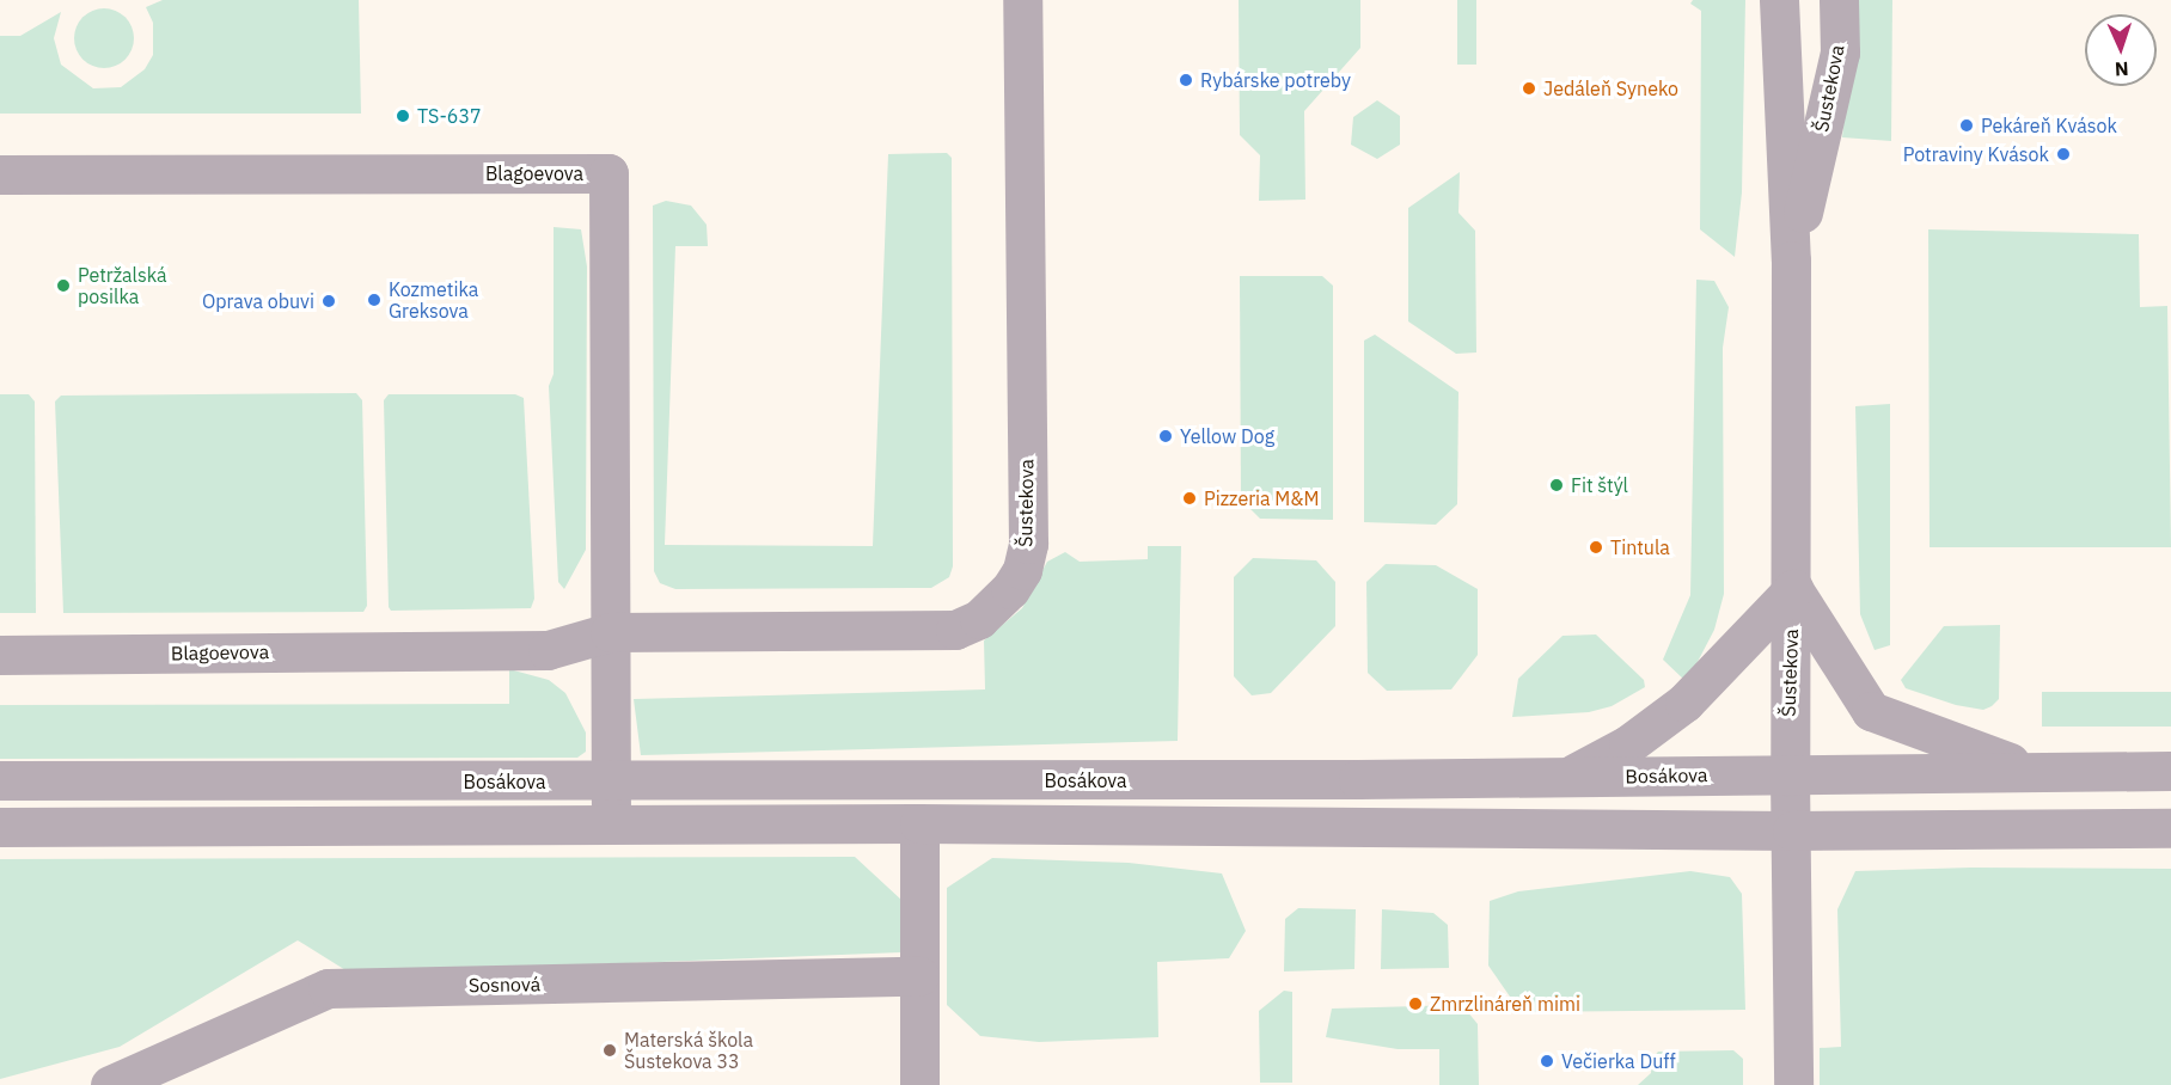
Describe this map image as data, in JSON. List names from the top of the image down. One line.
{"streets":{"street":["Šustekova","Blagoevova","Bosákova","Sosnová"]},"crossings":[["Šustekova","Blagoevova"],["Šustekova","Bosákova"],["Blagoevova","Bosákova"]],"places":["Rybárske potreby","Jedáleň Syneko","TS-637","Pekáreň Kvások","Potraviny Kvások","Petržalská posilka","Kozmetika Greksova","Oprava obuvi","Yellow Dog","Fit štýl","Pizzeria M&M","Tintula","Zmrzlináreň mimi","Materská škola Šustekova 33","Večierka Duff"],"north":"bottom"}
